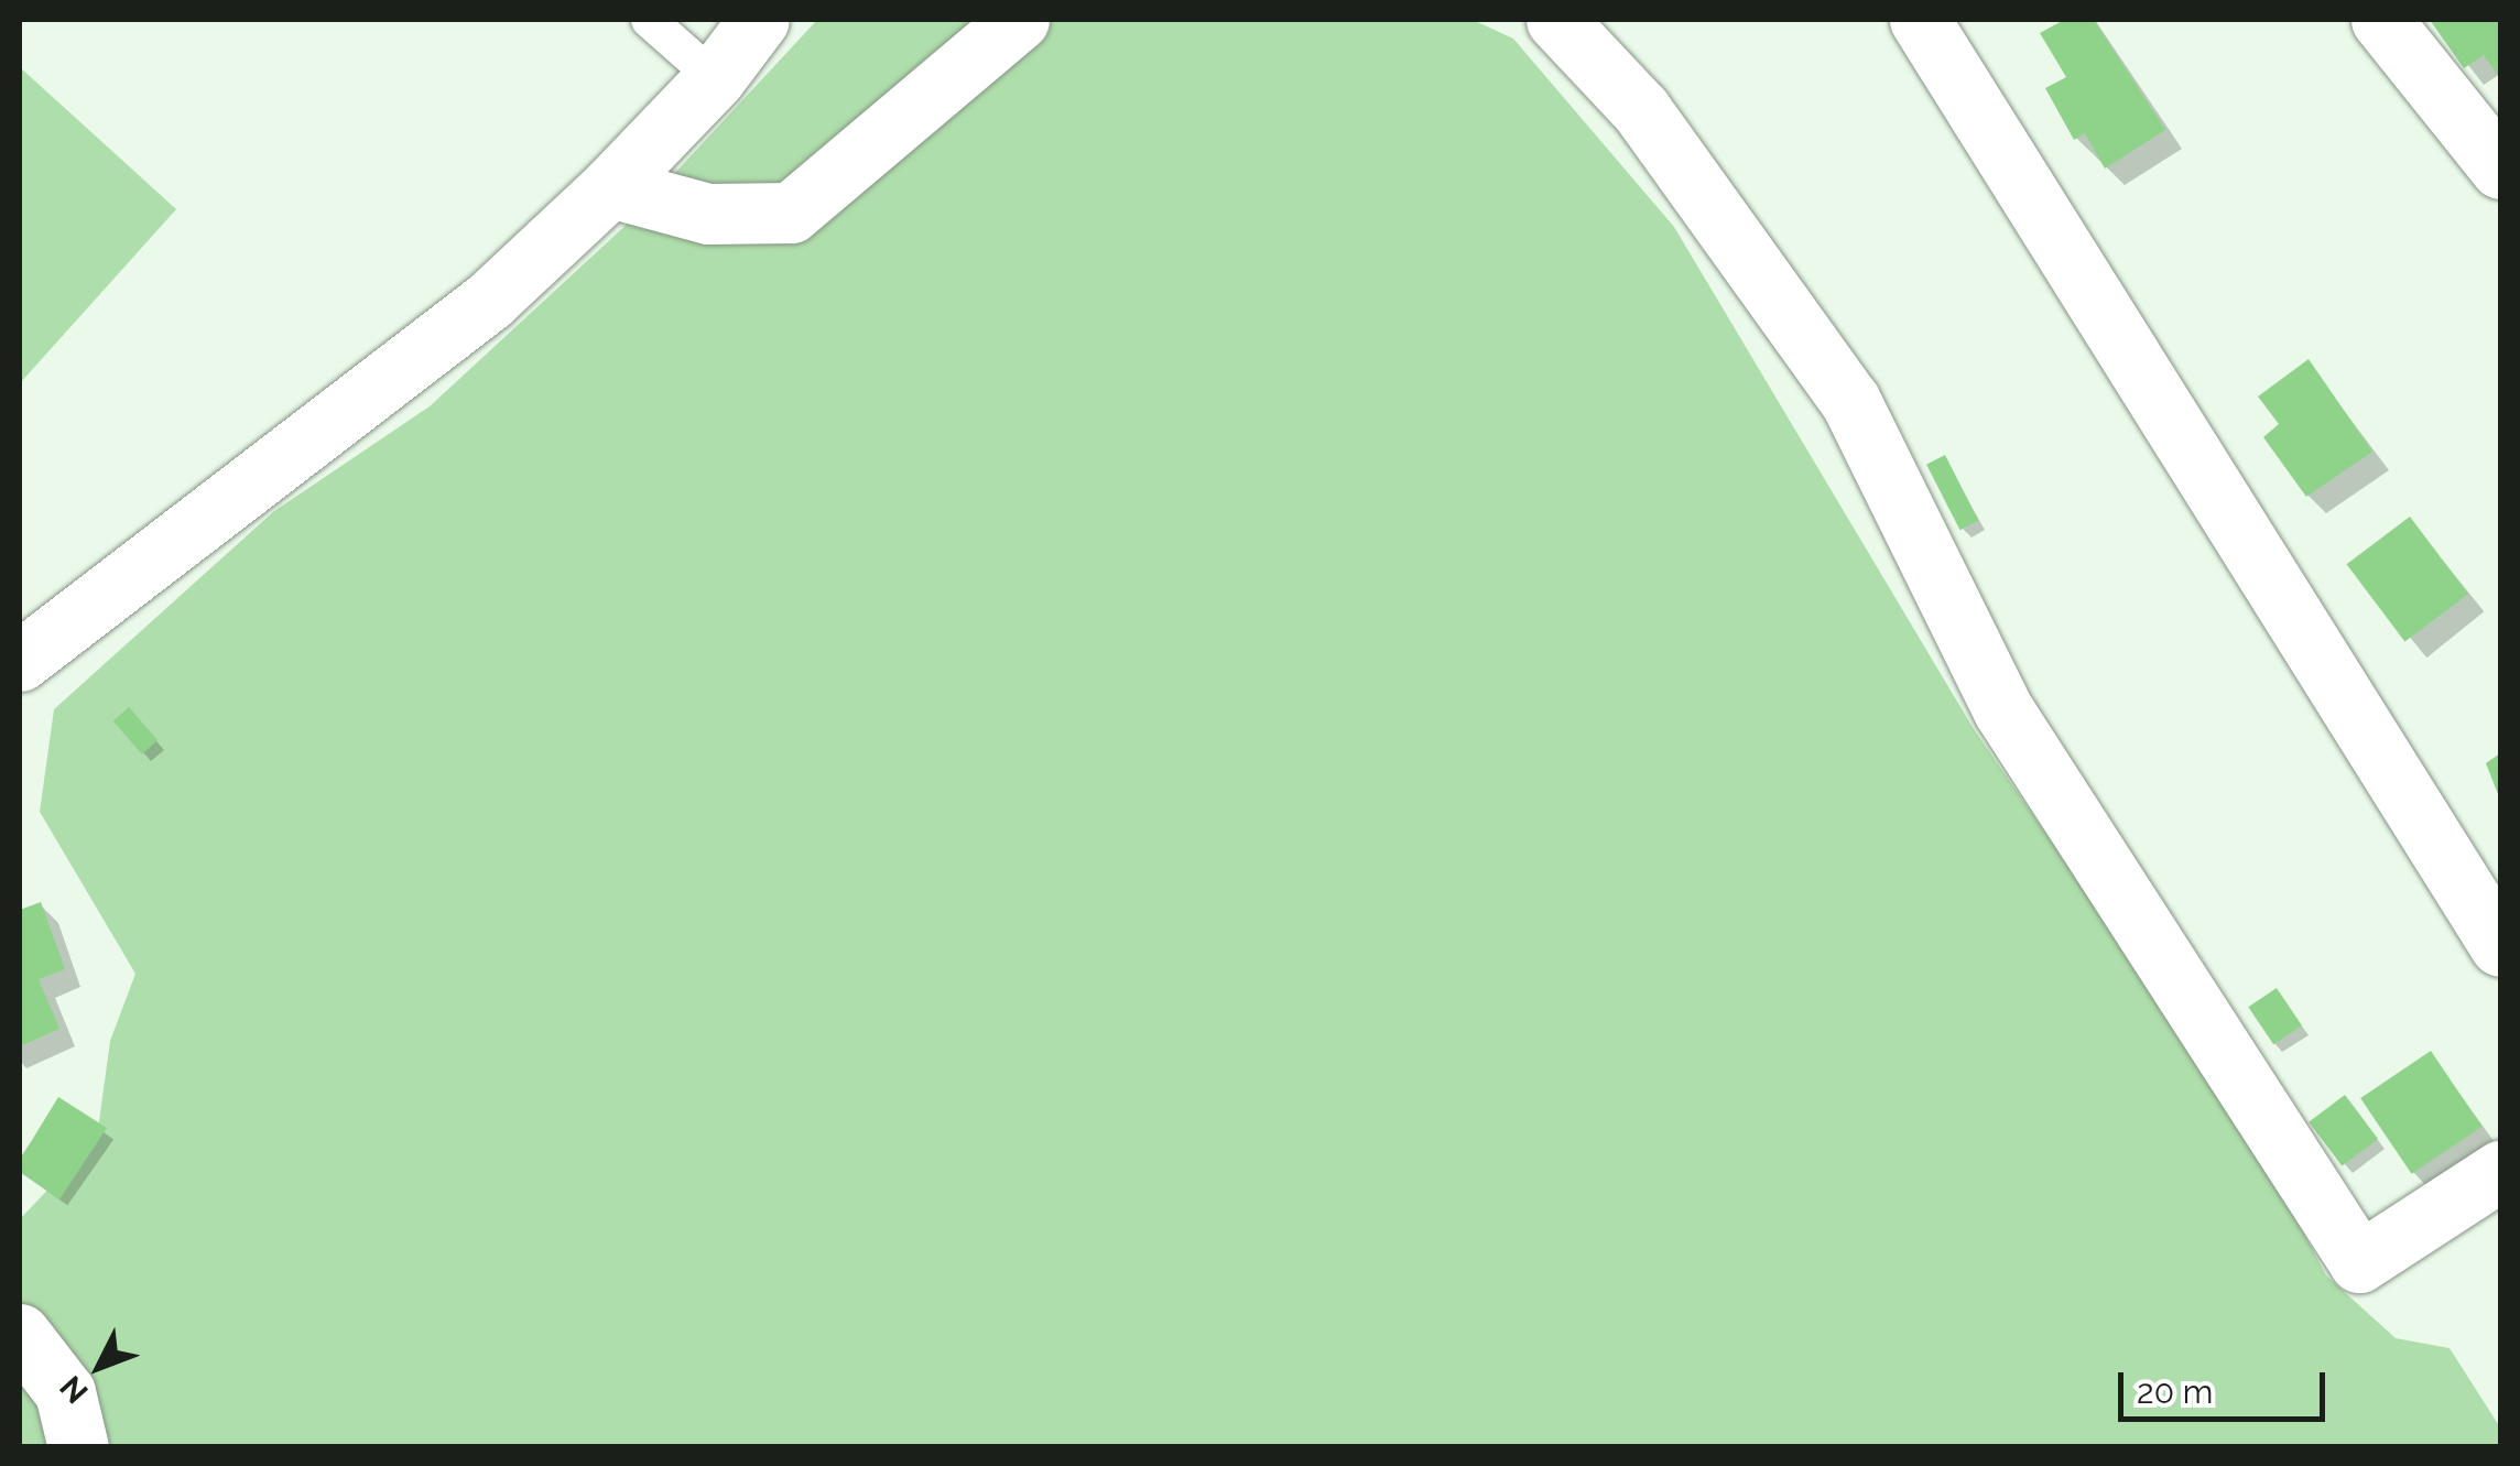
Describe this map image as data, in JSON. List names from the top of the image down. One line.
{"scale_bar":"20 m","north":"bottom left"}
